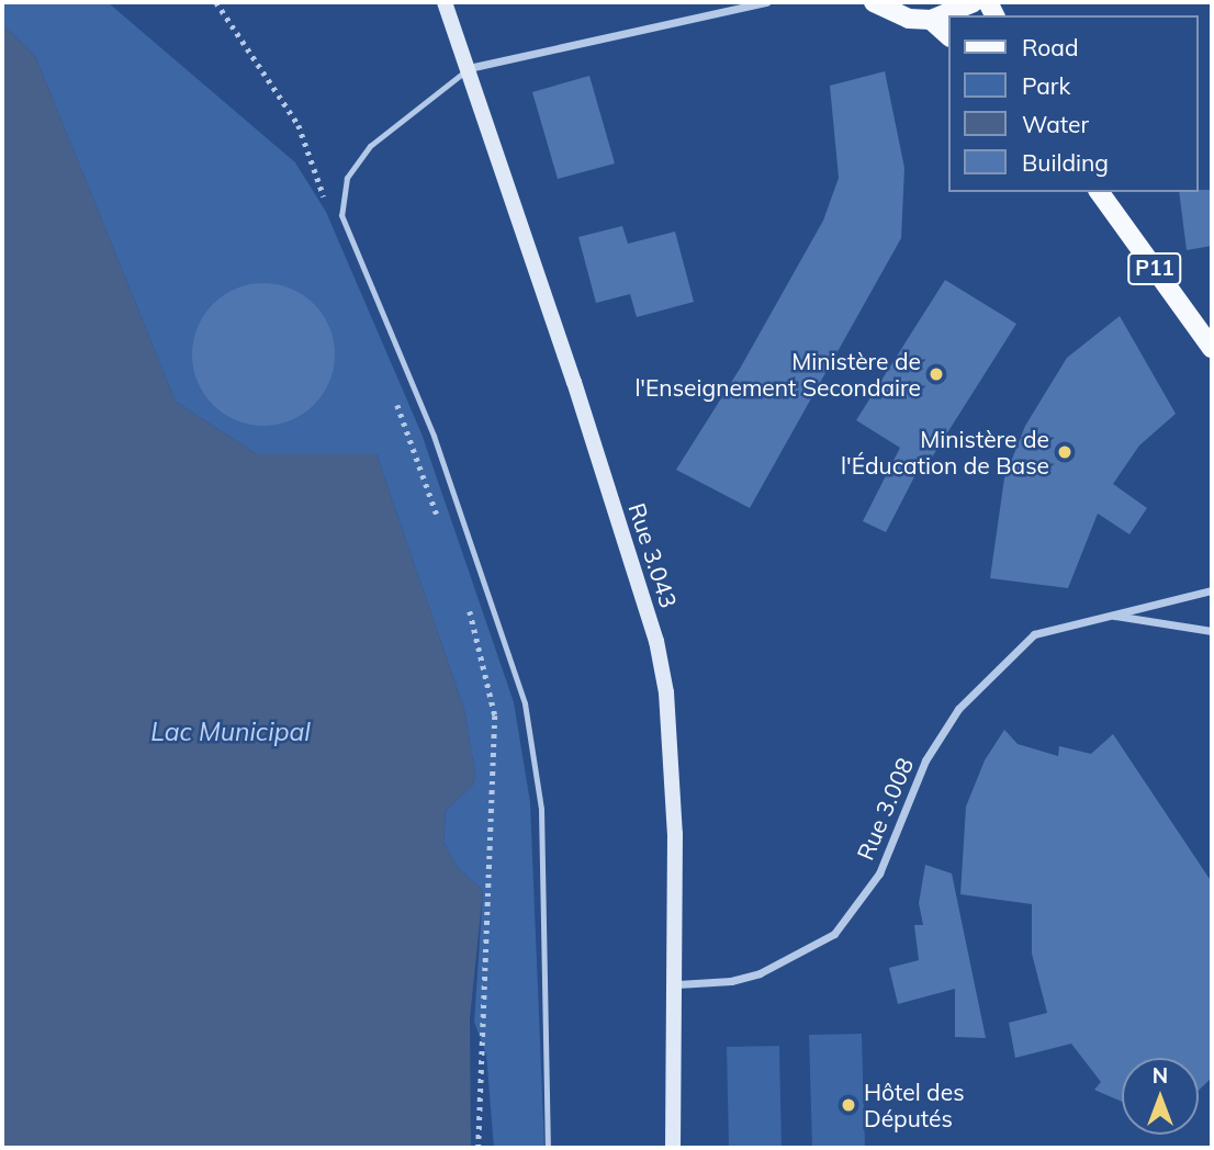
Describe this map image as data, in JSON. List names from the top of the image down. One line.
{"streets":{"main road":["P11"],"street":["Rue 3.043","Rue 3.008"]},"crossings":[["Rue 3.043","Rue 3.008"]],"water":["Lac Municipal"],"places":["Ministère de l'Enseignement Secondaire","Ministère de l'Éducation de Base","Hôtel des Députés"],"legend":["Road","Park","Water","Building"],"north":"top"}
